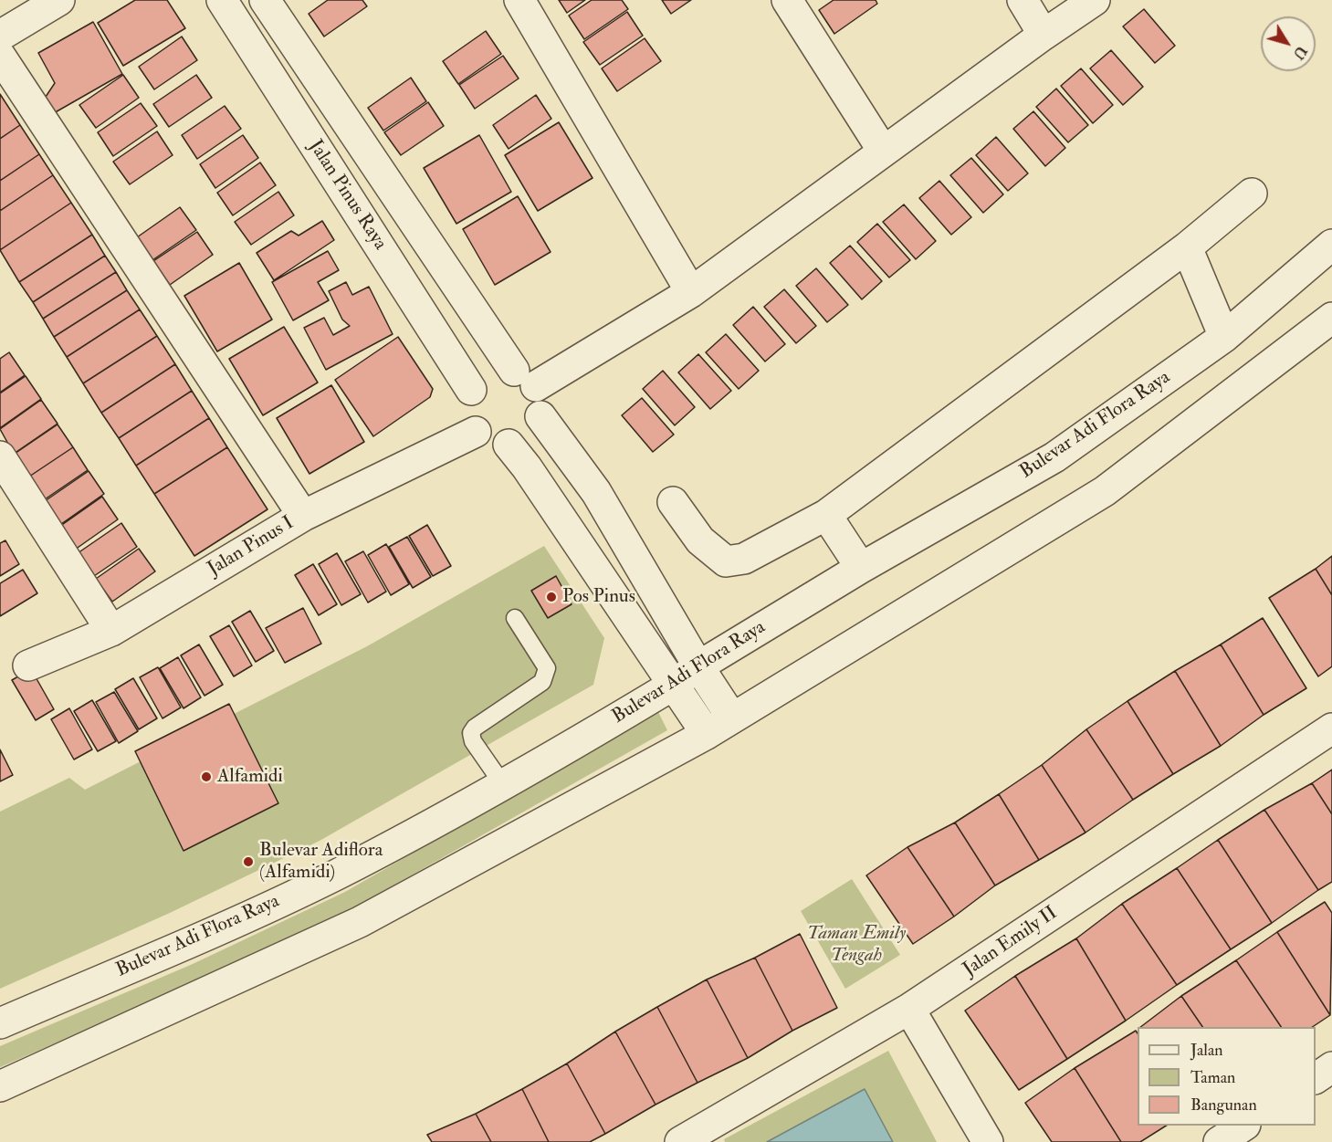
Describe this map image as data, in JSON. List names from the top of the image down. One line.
{"streets":{"street":["Jalan Pinus Raya","Bulevar Adi Flora Raya","Jalan Pinus I","Jalan Emily II"]},"crossings":[["Jalan Pinus Raya","Jalan Pinus I"]],"parks":["Taman Emily Tengah"],"places":["Pos Pinus","Alfamidi","Bulevar Adiflora (Alfamidi)"],"legend":["Jalan","Taman","Bangunan"],"north":"bottom right"}
